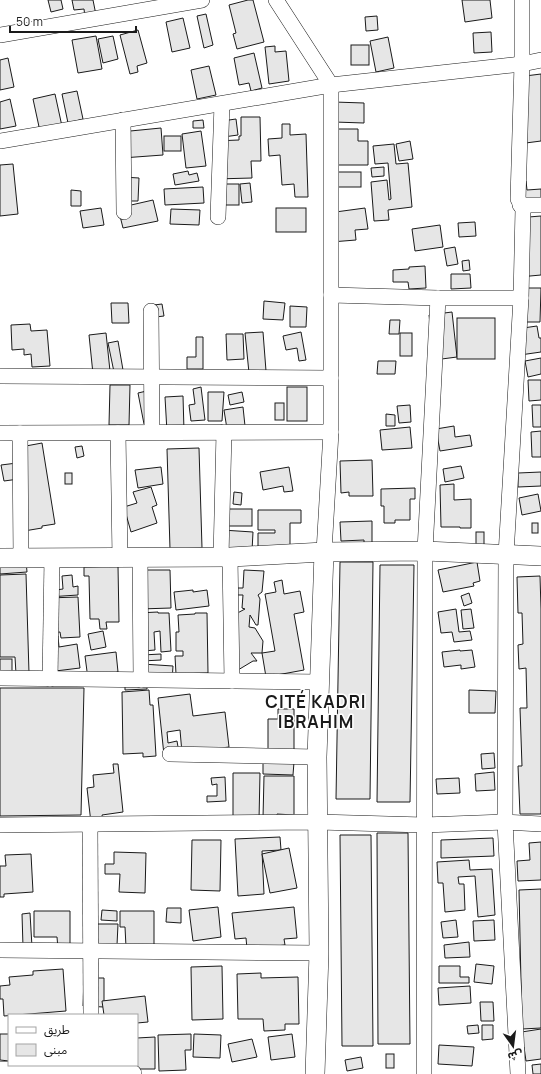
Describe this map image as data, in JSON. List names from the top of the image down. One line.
{"districts":["CITÉ KADRI IBRAHIM"],"legend":["طريق","مبنى"],"scale_bar":"50 m","north":"bottom"}
